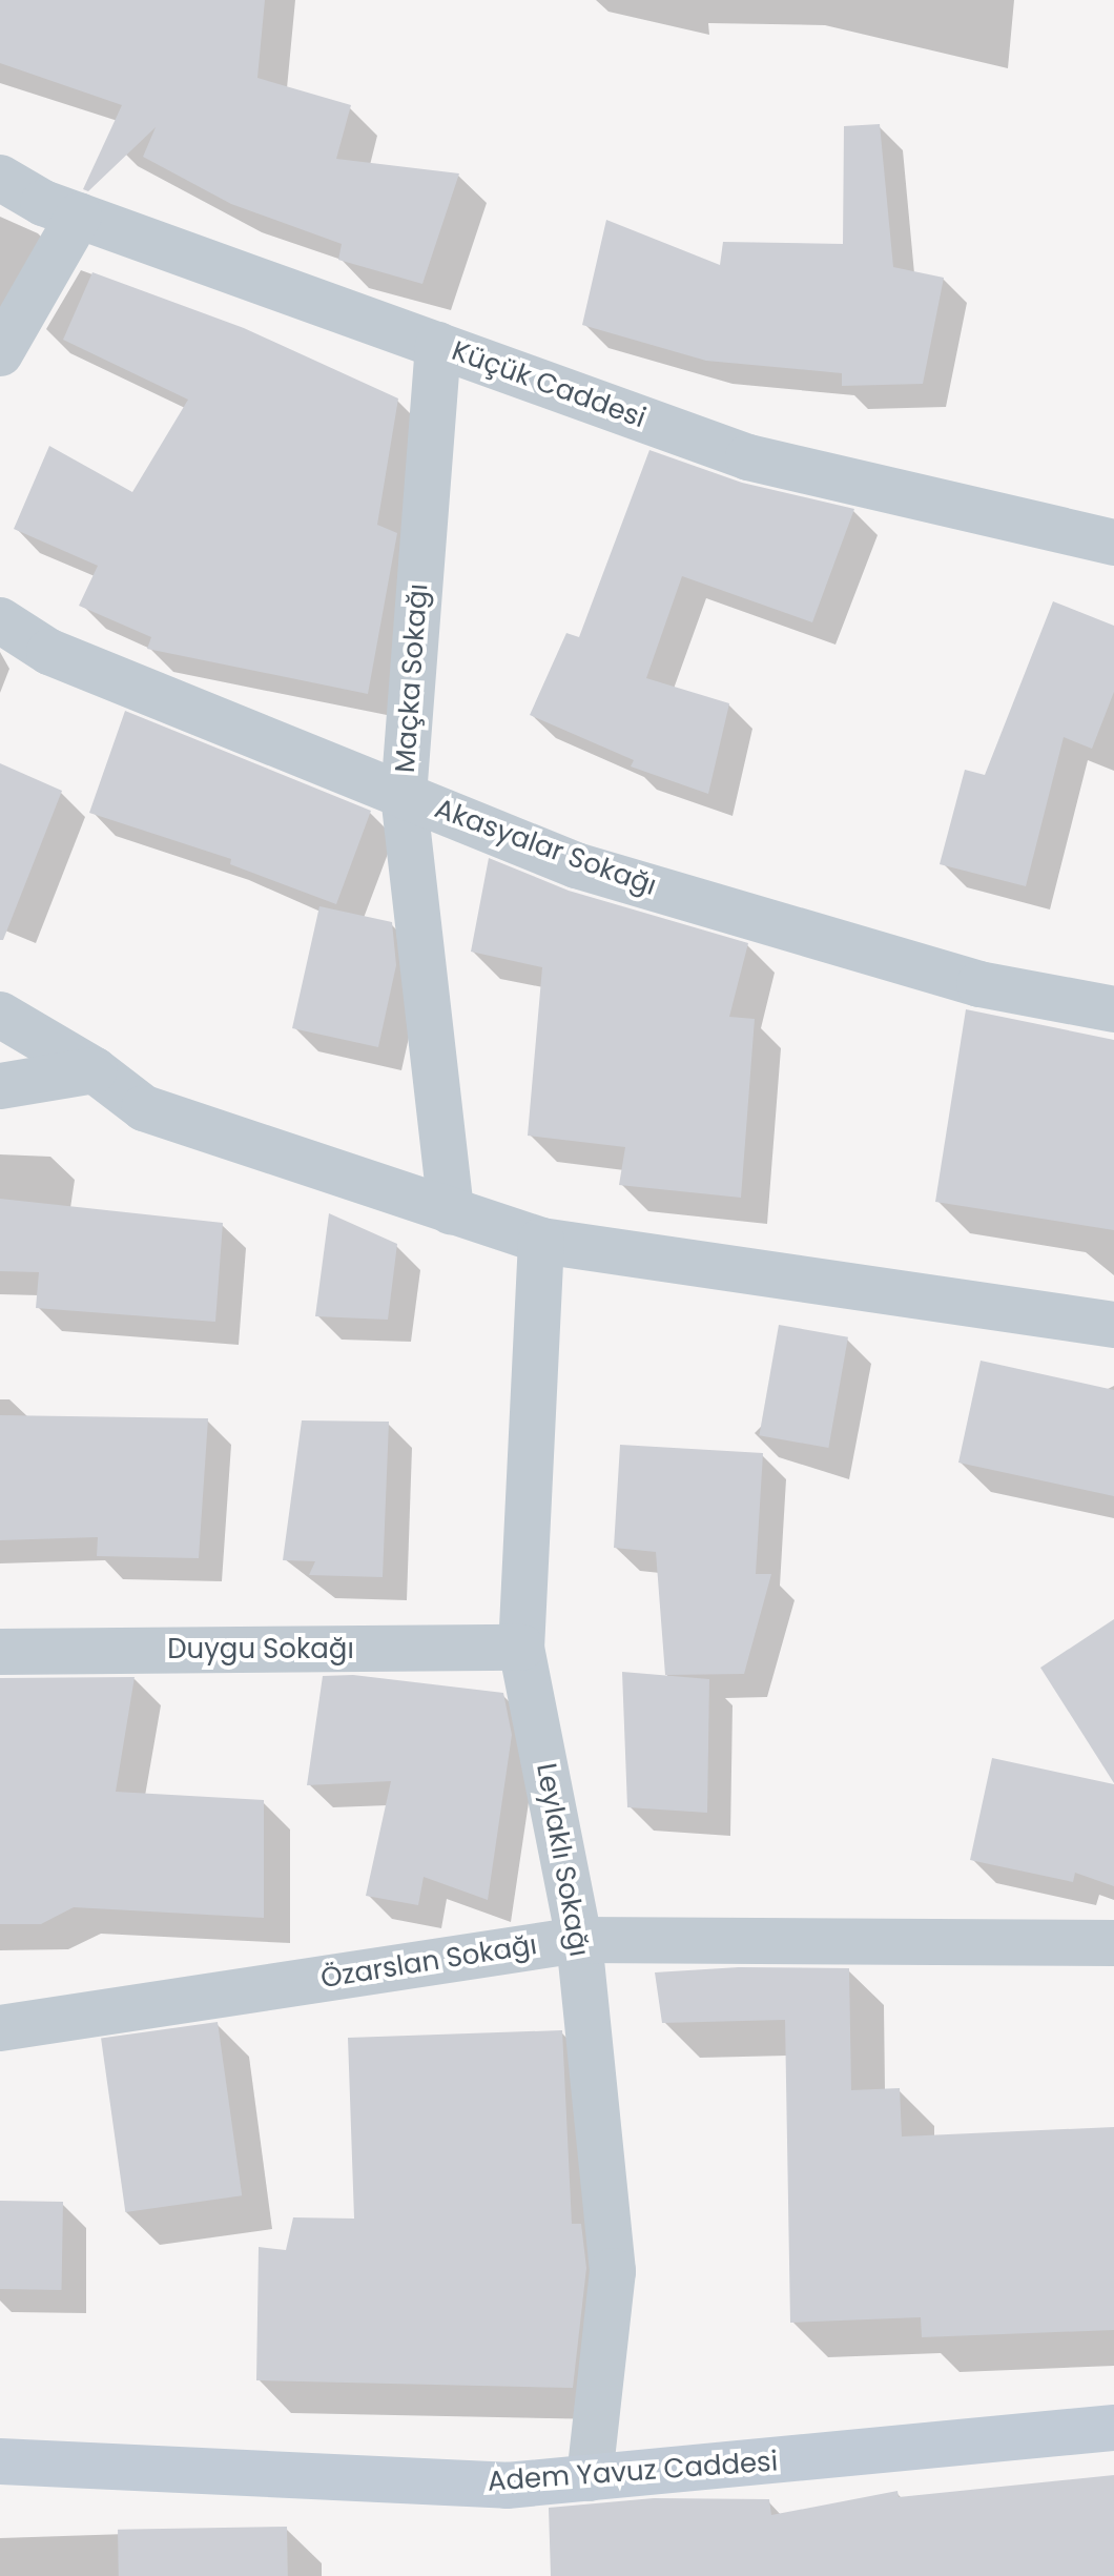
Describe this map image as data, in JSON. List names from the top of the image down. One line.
{"streets":{"main road":["Adem Yavuz Caddesi"],"street":["Küçük Caddesi","Maçka Sokağı","Akasyalar Sokağı","Duygu Sokağı","Leylaklı Sokağı","Özarslan Sokağı"]},"crossings":[["Küçük Caddesi","Maçka Sokağı"],["Maçka Sokağı","Akasyalar Sokağı"],["Duygu Sokağı","Leylaklı Sokağı"],["Leylaklı Sokağı","Özarslan Sokağı"],["Leylaklı Sokağı","Adem Yavuz Caddesi"]]}
